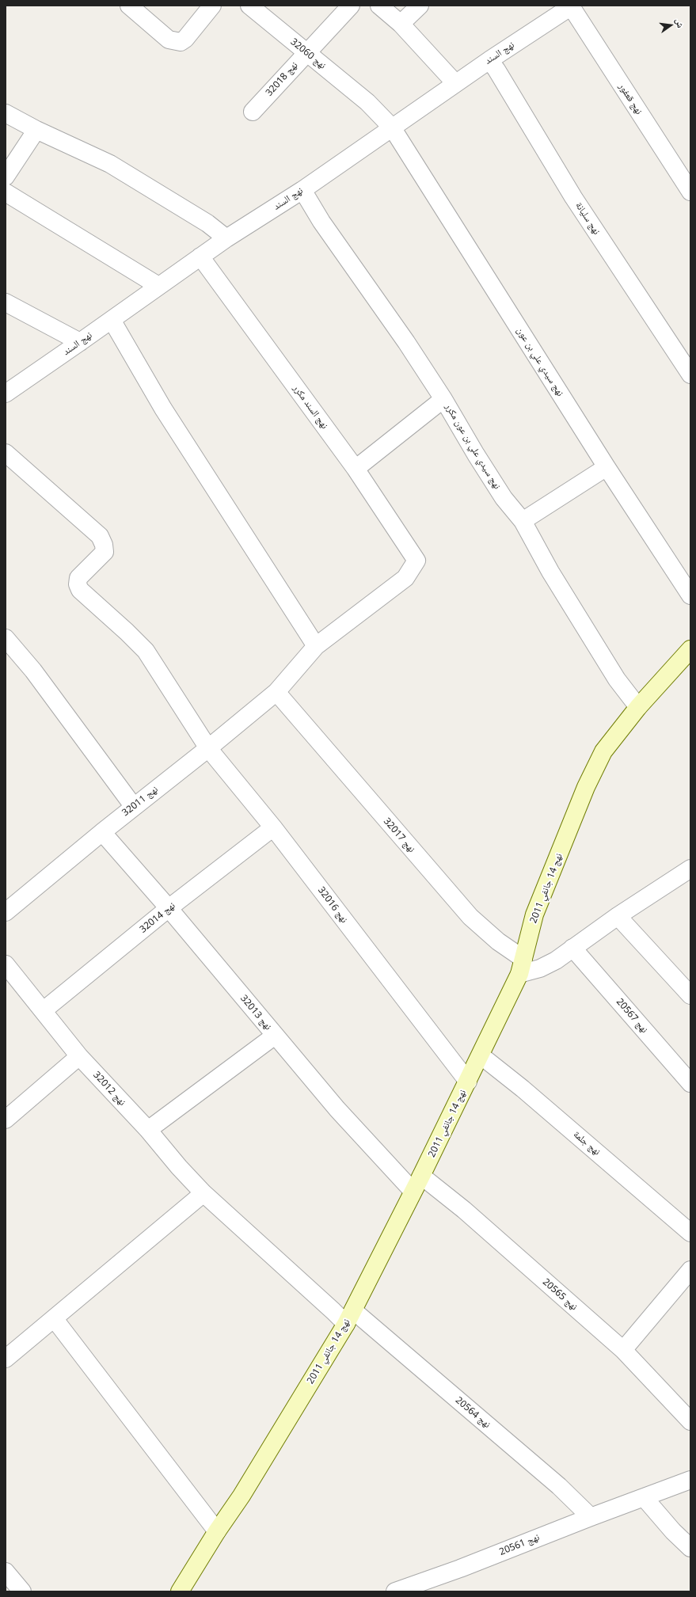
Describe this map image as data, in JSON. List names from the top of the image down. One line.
{"streets":{"street":["نهج السند","نهج 32060","نهج 32018","نهج قعفور","نهج سليانة","نهج سيدي علي بن عون","نهج السند مكرر","نهج سيدي علي بن عون مكرر","نهج 32011","نهج 32017","نهج 14 جانفي 2011","نهج 32016","نهج 32014","نهج 32013","نهج 20567","نهج 32012","نهج جلمة","نهج 20565","نهج 20564","نهج 20561"]},"crossings":[["نهج السند","نهج 32060"],["نهج السند","نهج قعفور"],["نهج السند","نهج سليانة"],["نهج السند","نهج سيدي علي بن عون"],["نهج السند","نهج السند مكرر"],["نهج السند","نهج سيدي علي بن عون مكرر"],["نهج 32060","نهج 32018"],["نهج 32060","نهج سيدي علي بن عون"],["نهج السند مكرر","نهج 32011"],["نهج سيدي علي بن عون مكرر","نهج 14 جانفي 2011"],["نهج 32011","نهج 32017"],["نهج 32011","نهج 32016"],["نهج 32011","نهج 32013"],["نهج 32017","نهج 14 جانفي 2011"],["نهج 14 جانفي 2011","نهج 32016"],["نهج 14 جانفي 2011","نهج 32013"],["نهج 14 جانفي 2011","نهج جلمة"],["نهج 14 جانفي 2011","نهج 20565"],["نهج 14 جانفي 2011","نهج 20564"],["نهج 32016","نهج 32014"],["نهج 32014","نهج 32013"],["نهج 32014","نهج 32012"],["نهج 32012","نهج 20564"],["نهج 20564","نهج 20561"]],"north":"right"}
